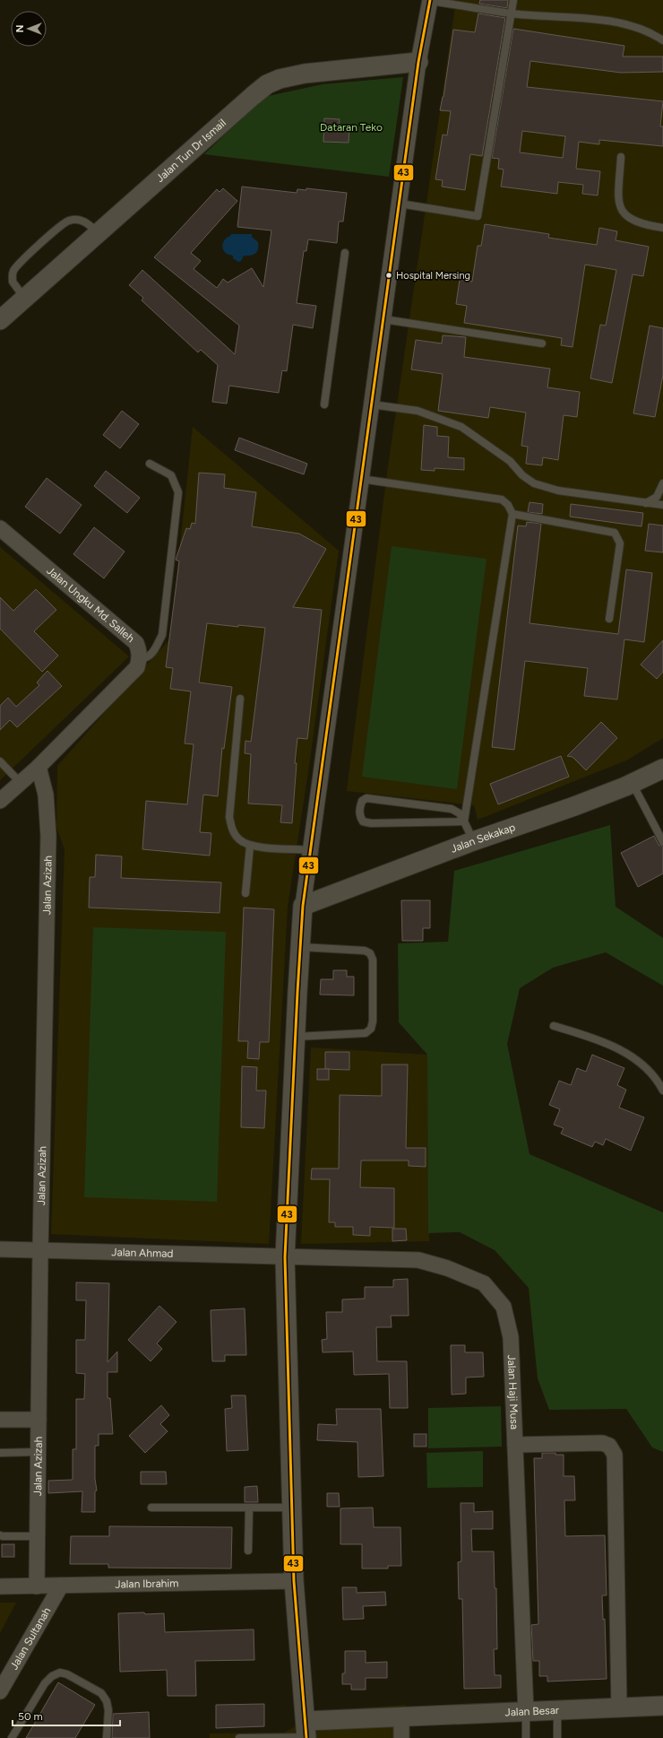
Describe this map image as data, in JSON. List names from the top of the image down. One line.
{"streets":{"street":["Jalan Tun Dr Ismail","Jalan Ungku Md. Salleh","Jalan Sekakap","Jalan Azizah","Jalan Ahmad","Jalan Haji Musa","Jalan Ibrahim","Jalan Sultanah","Jalan Besar"]},"crossings":[["Jalan Azizah","Jalan Ahmad"],["Jalan Azizah","Jalan Ibrahim"],["Jalan Ahmad","Jalan Haji Musa"],["Jalan Haji Musa","Jalan Besar"],["Jalan Ibrahim","Jalan Sultanah"]],"parks":["Dataran Teko"],"places":["Hospital Mersing"],"lines":["transit line 43"],"scale_bar":"50 m","north":"left"}
